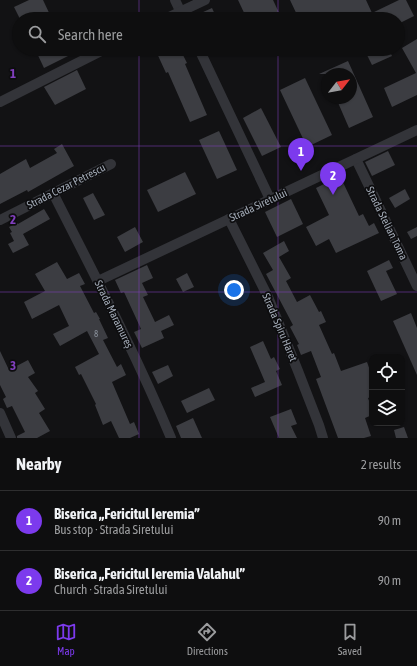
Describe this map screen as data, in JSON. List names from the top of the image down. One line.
{"streets":{"street":["Strada Cezar Petrescu","Strada Siretului","Strada Stelian Toma","Strada Maramureș","Strada Spiru Haret"]},"crossings":[["Strada Cezar Petrescu","Strada Maramureș"],["Strada Siretului","Strada Stelian Toma"],["Strada Siretului","Strada Maramureș"],["Strada Siretului","Strada Spiru Haret"]],"house_numbers":["8"],"north":"top right","page":{"search":"Search here","pins":["1","2"],"heading":["Nearby","2 results"],"list":[{"mark":"1","name":"Biserica „Fericitul Ieremia”","note":"Bus stop · Strada Siretului","value":"90 m"},{"mark":"2","name":"Biserica „Fericitul Ieremia Valahul”","note":"Church · Strada Siretului","value":"90 m"}],"nav":["Map","Directions","Saved"]},"grid":{"rows":["1","2","3"]}}
